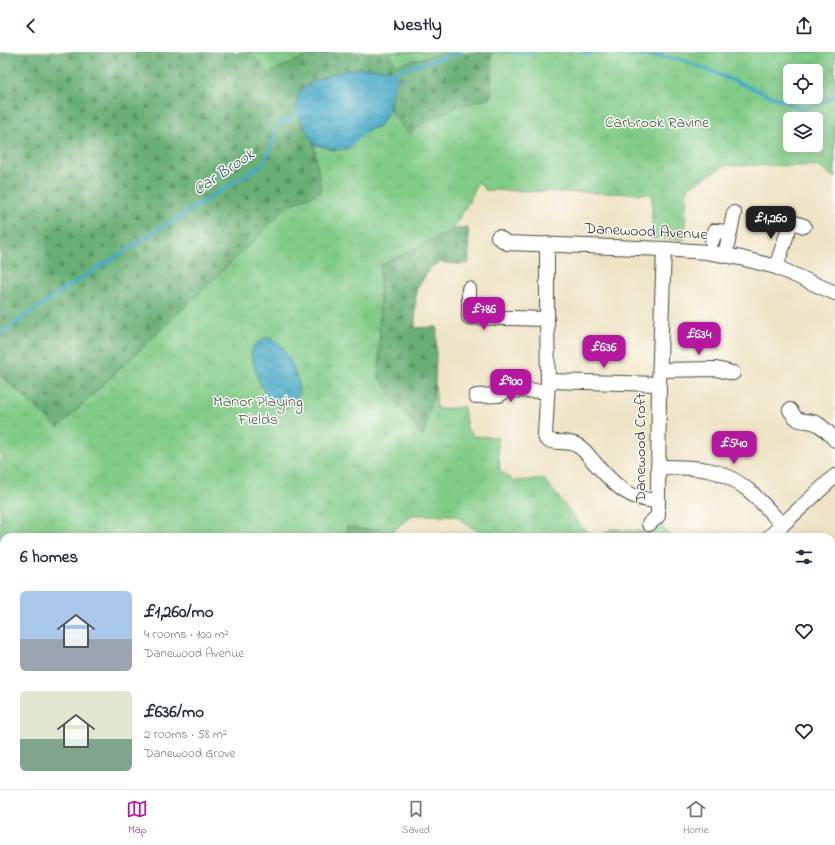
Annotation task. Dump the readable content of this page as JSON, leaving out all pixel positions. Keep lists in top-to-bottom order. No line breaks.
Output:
{"streets":{"street":["Danewood Avenue","Danewood Croft"]},"crossings":[["Danewood Avenue","Danewood Croft"]],"water":["Car Brook"],"parks":["Carbrook Ravine","Manor Playing Fields"],"page":{"header":"Nestly","price":["£1,260","£786","£634","£636","£900","£540"],"heading":"6 homes","list":[{"name":"£1,260/mo","note":"4 rooms · 100 m² · Danewood Avenue"},{"name":"£636/mo","note":"2 rooms · 58 m² · Danewood Grove"}],"tabs":["Map","Saved","Home"]}}
